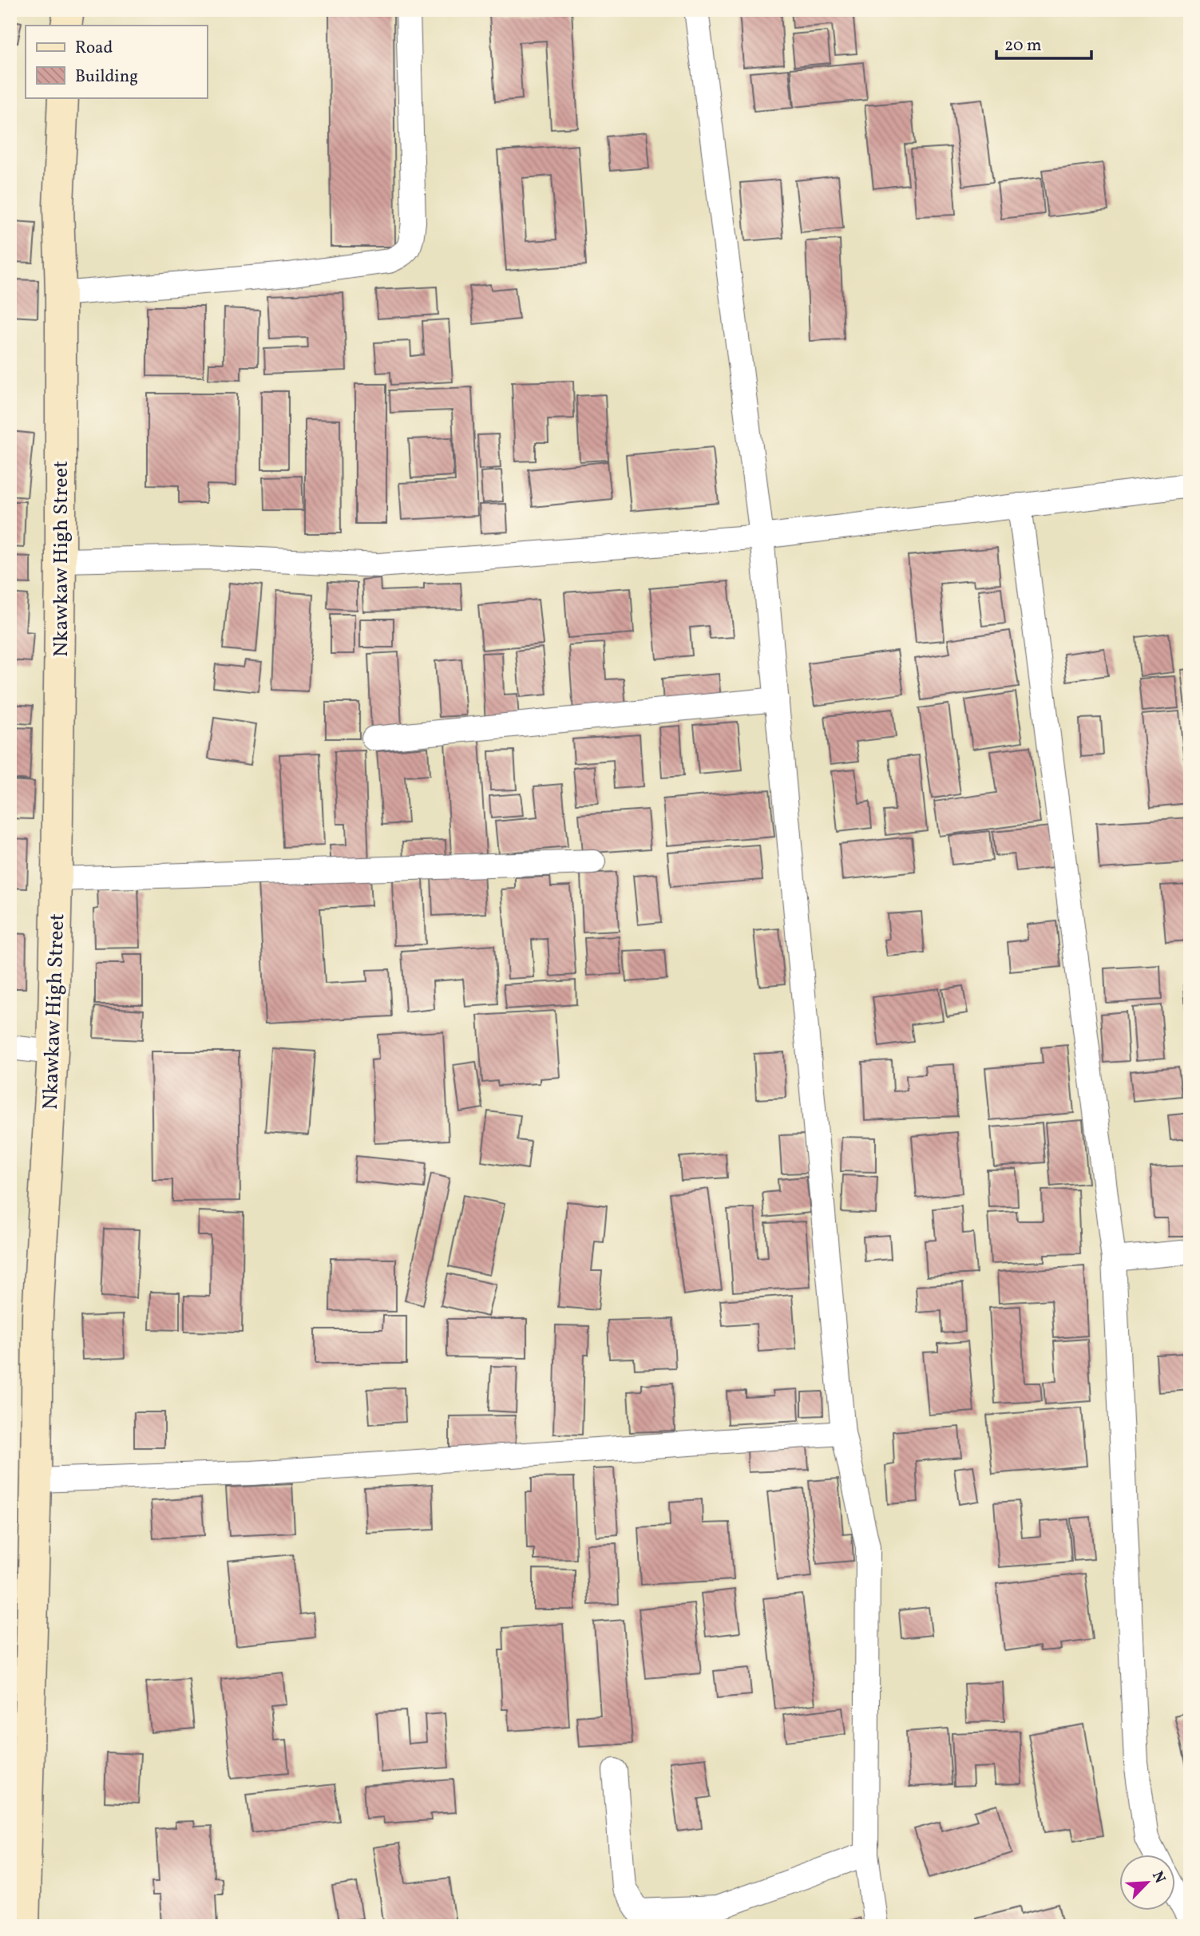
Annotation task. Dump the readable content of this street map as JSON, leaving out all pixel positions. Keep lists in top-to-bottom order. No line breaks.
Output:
{"streets":{"main road":["Nkawkaw High Street"]},"legend":["Road","Building"],"scale_bar":"20 m","north":"top right"}
